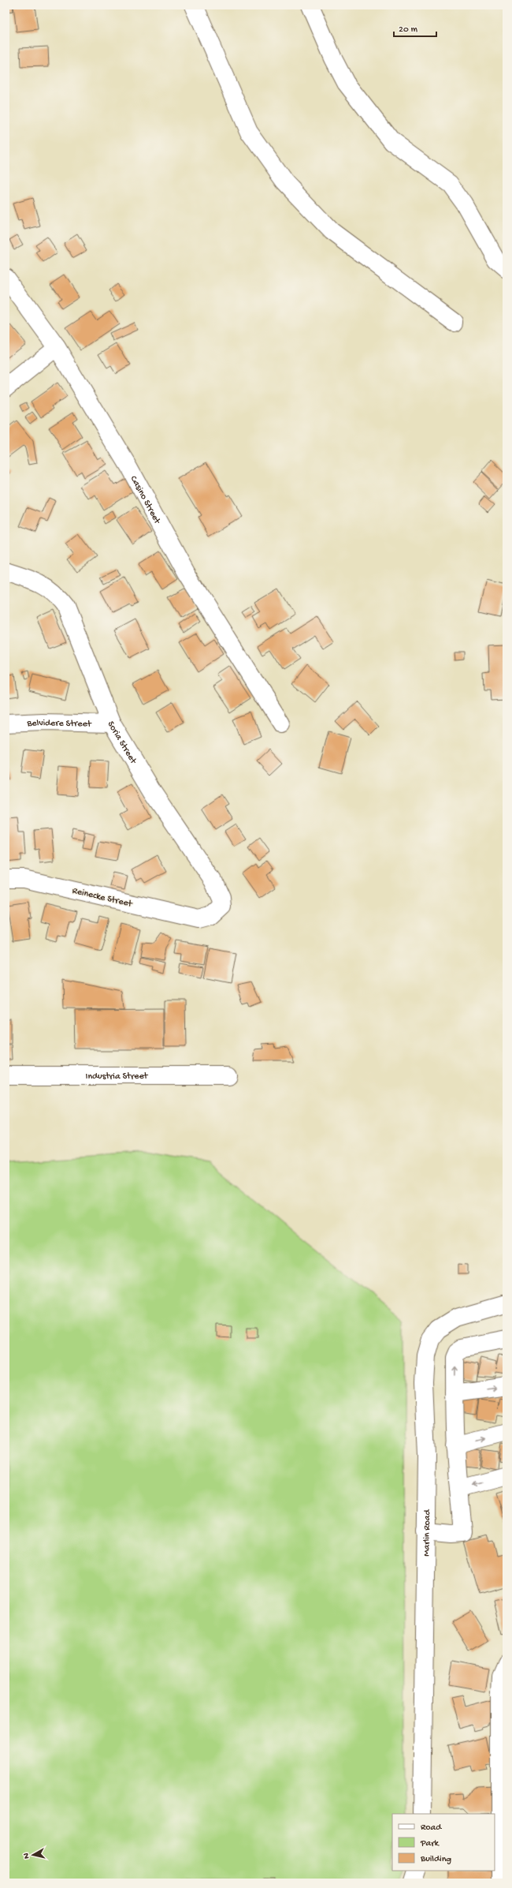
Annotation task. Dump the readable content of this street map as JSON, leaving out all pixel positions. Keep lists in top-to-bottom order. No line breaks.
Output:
{"streets":{"street":["Casino Street","Belvidere Street","Soria Street","Reinecke Street","Industria Street","Marlin Road"]},"crossings":[["Belvidere Street","Soria Street"],["Soria Street","Reinecke Street"]],"legend":["Road","Park","Building"],"scale_bar":"20 m","north":"left"}
